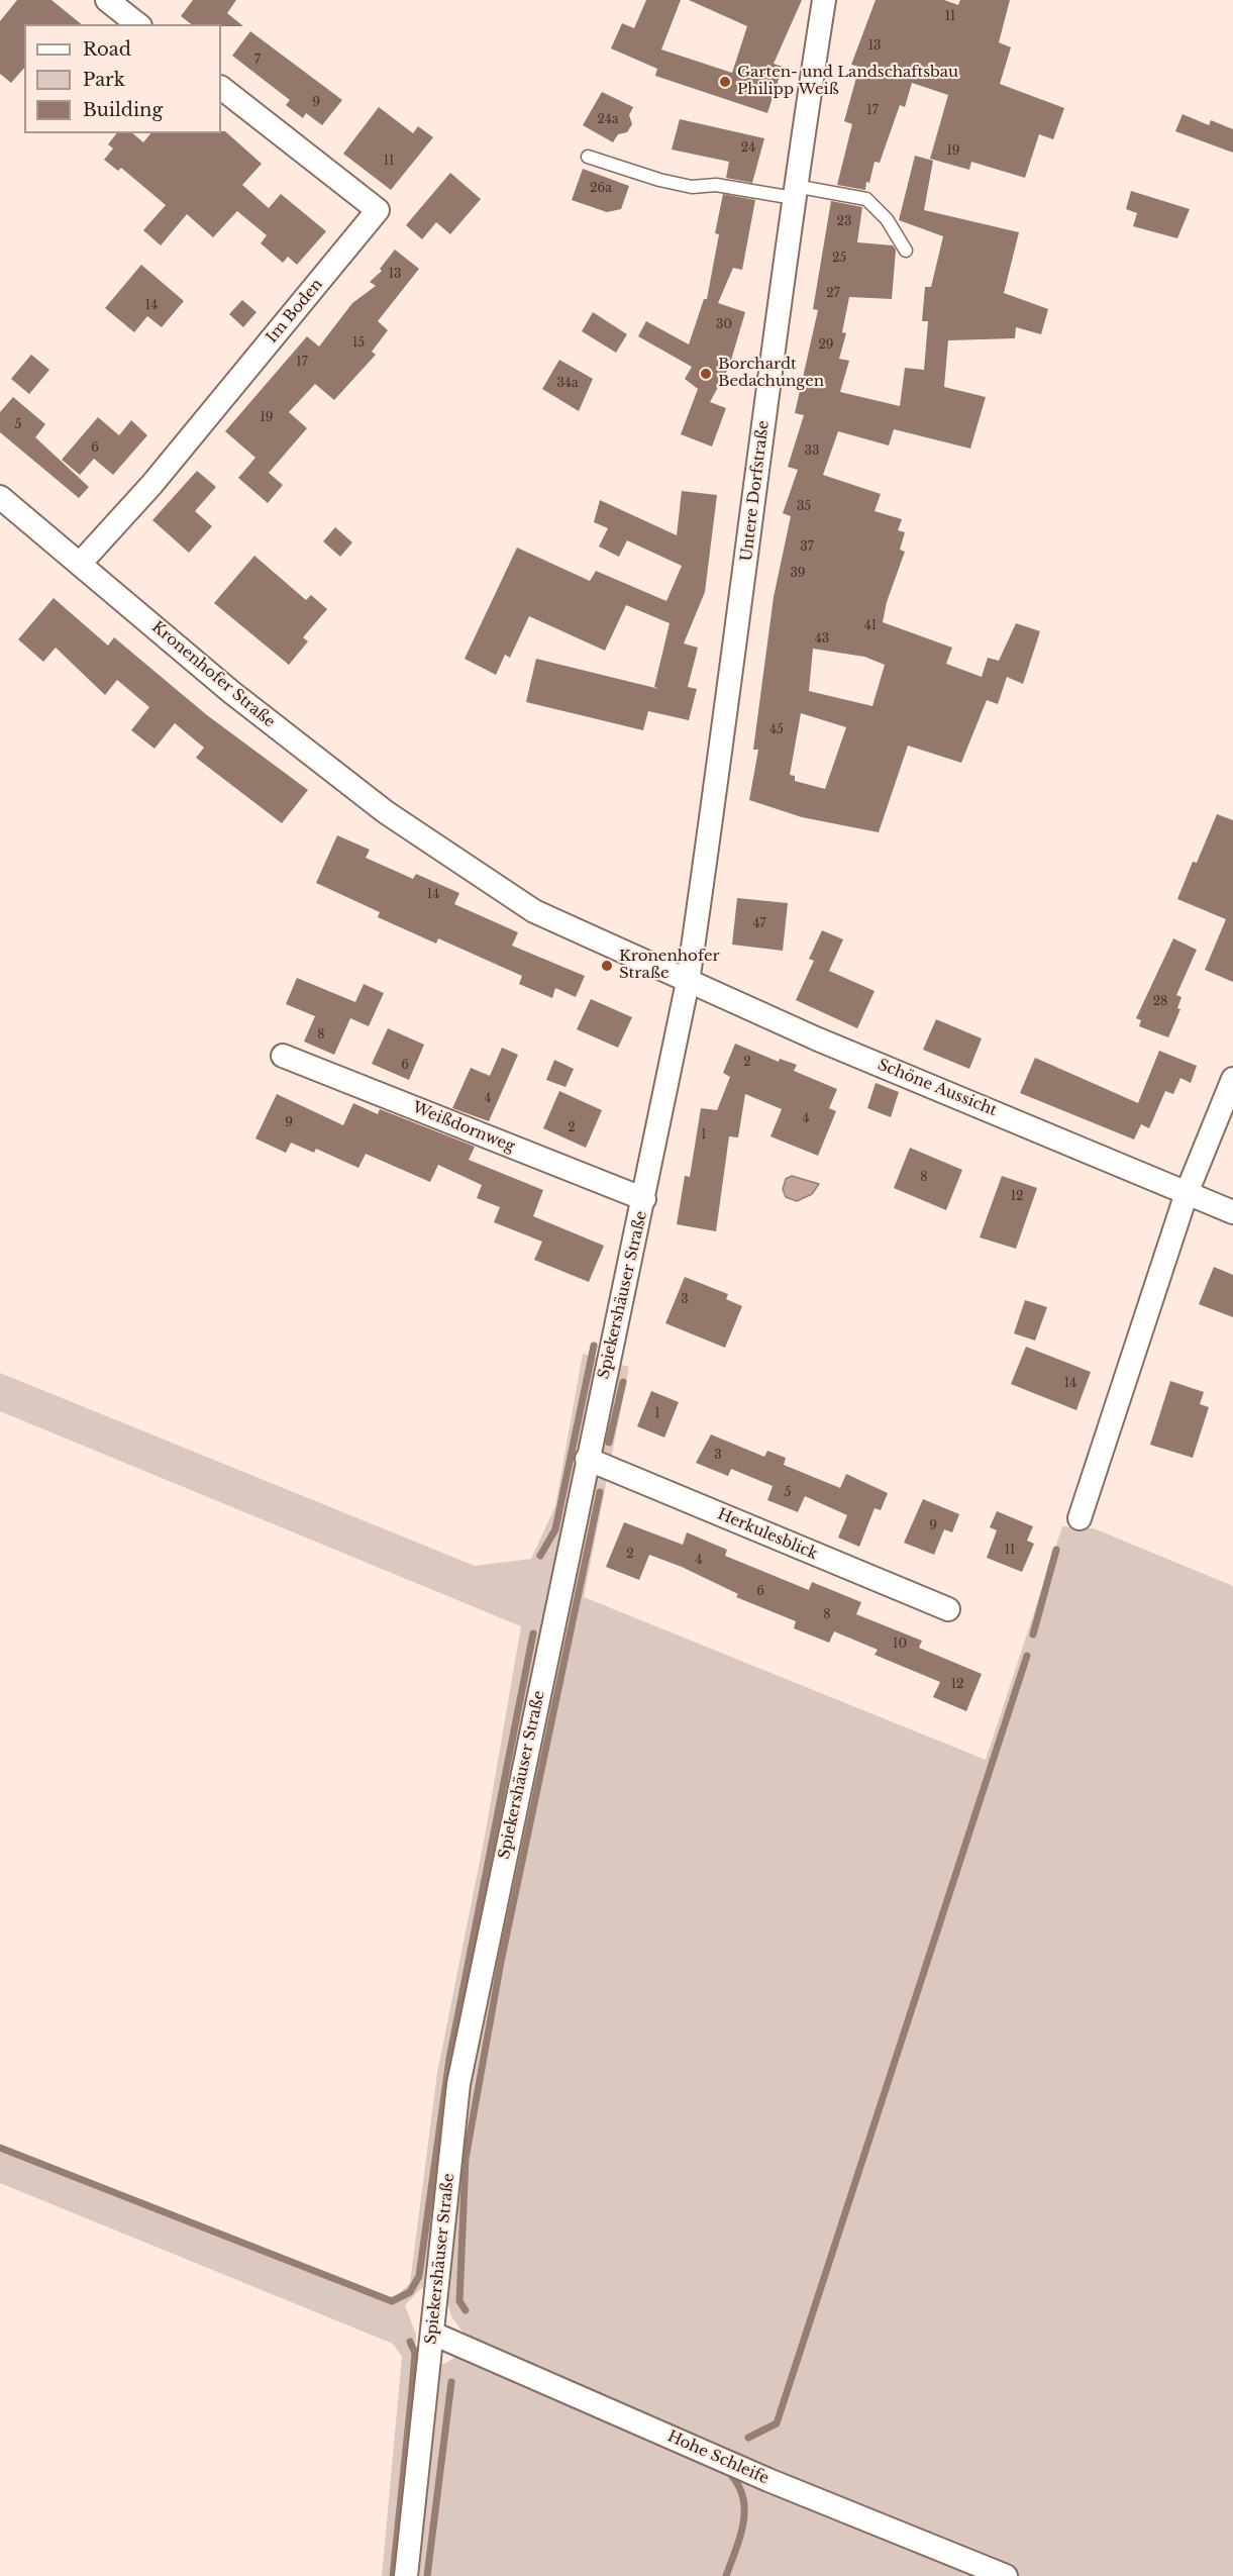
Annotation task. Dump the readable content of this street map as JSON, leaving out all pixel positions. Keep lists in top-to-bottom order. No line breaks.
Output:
{"streets":{"street":["Im Boden","Untere Dorfstraße","Kronenhofer Straße","Schöne Aussicht","Weißdornweg","Spiekershäuser Straße","Herkulesblick","Hohe Schleife"]},"crossings":[["Im Boden","Kronenhofer Straße"],["Untere Dorfstraße","Kronenhofer Straße"],["Untere Dorfstraße","Schöne Aussicht"],["Untere Dorfstraße","Spiekershäuser Straße"],["Kronenhofer Straße","Schöne Aussicht"],["Kronenhofer Straße","Spiekershäuser Straße"],["Schöne Aussicht","Spiekershäuser Straße"],["Weißdornweg","Spiekershäuser Straße"],["Spiekershäuser Straße","Herkulesblick"],["Spiekershäuser Straße","Hohe Schleife"]],"places":["Garten- und Landschaftsbau Philipp Weiß","Borchardt Bedachungen","Kronenhofer Straße"],"house_numbers":["11","13","7","9","17","24a","24","19","11","26a","23","25","13","27","14","30","15","29","17","34a","19","5","6","33","35","37","39","41","43","45","14","47","28","8","2","6","4","4","9","2","1","8","12","3","14","1","3","5","9","11","2","4","6","8","10","12"],"legend":["Road","Park","Building"]}
